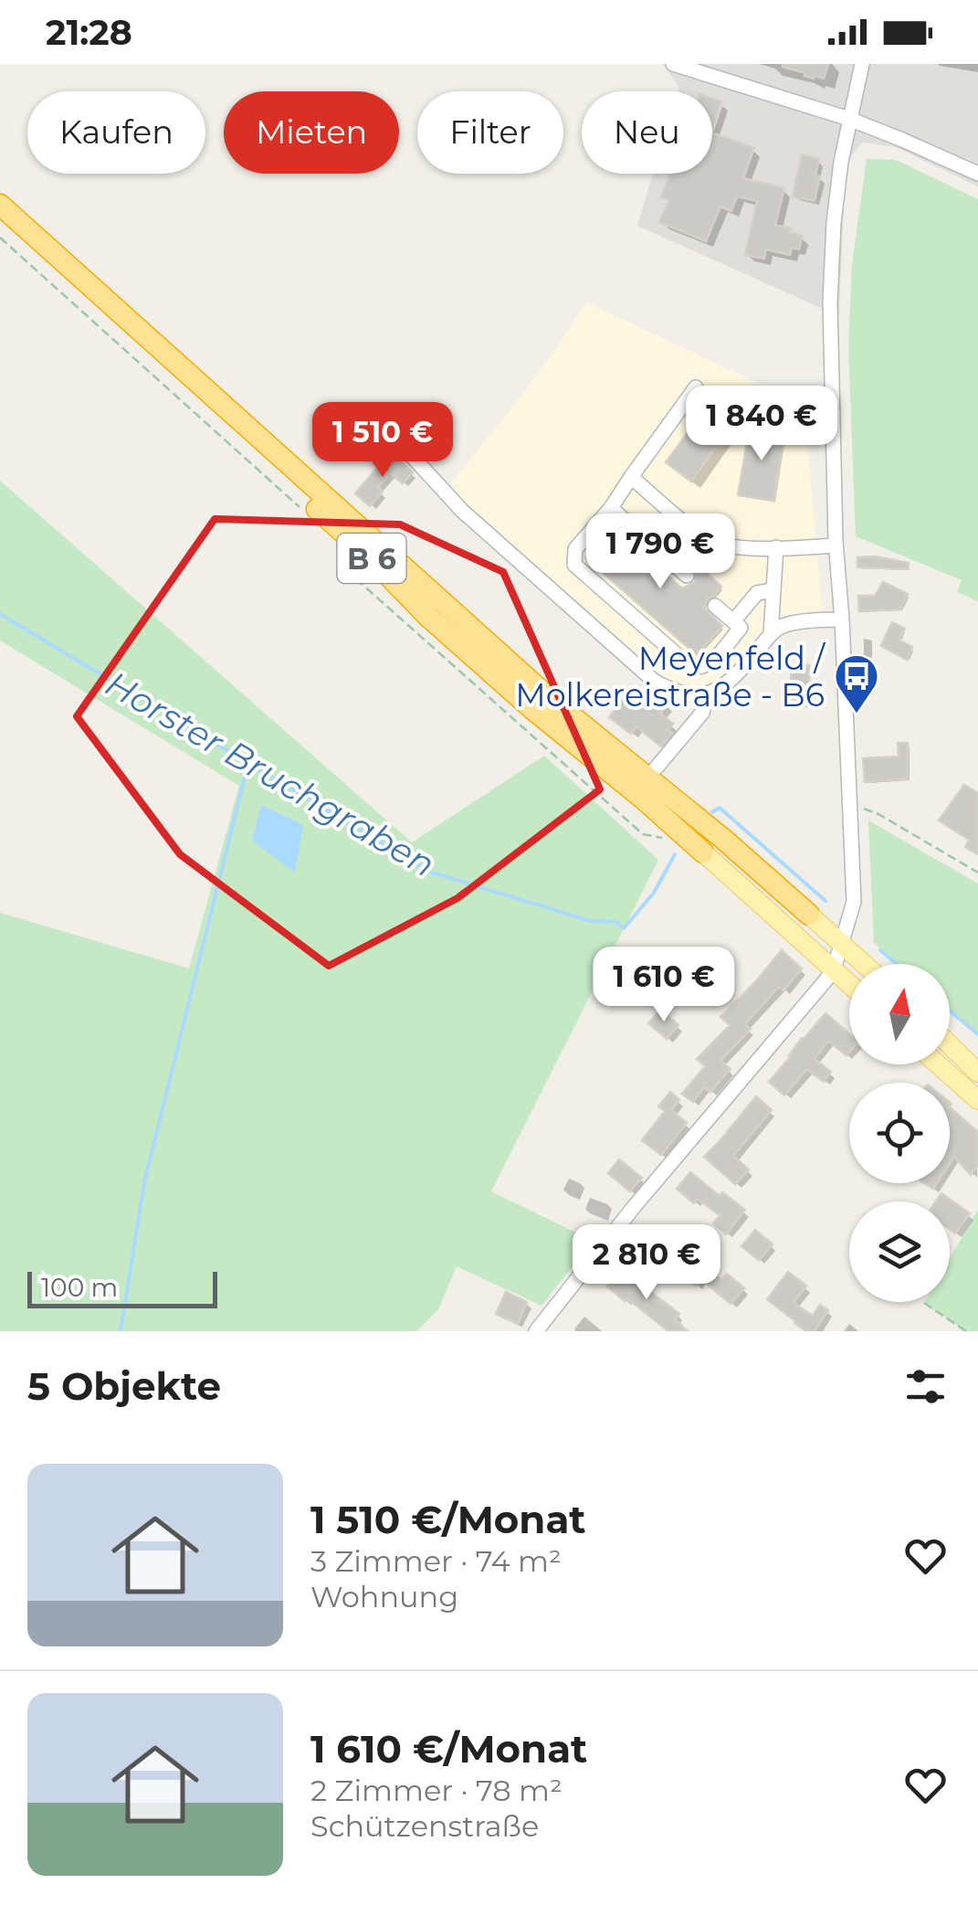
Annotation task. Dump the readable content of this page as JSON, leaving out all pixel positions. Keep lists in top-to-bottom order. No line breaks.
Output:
{"streets":{"highway":["B 6"]},"water":["Horster Bruchgraben"],"places":{"bus stop":["Meyenfeld / Molkereistraße - B6"]},"scale_bar":"100 m","north":"top","page":{"status":"21:28","chip":["Kaufen","Mieten","Filter","Neu"],"price":["1 840 €","1 510 €","1 790 €","1 610 €","2 810 €"],"scale":"100 m","heading":"5 Objekte","list":[{"name":"1 510 €/Monat","note":"3 Zimmer · 74 m² · Wohnung"},{"name":"1 610 €/Monat","note":"2 Zimmer · 78 m² · Schützenstraße"}]}}
